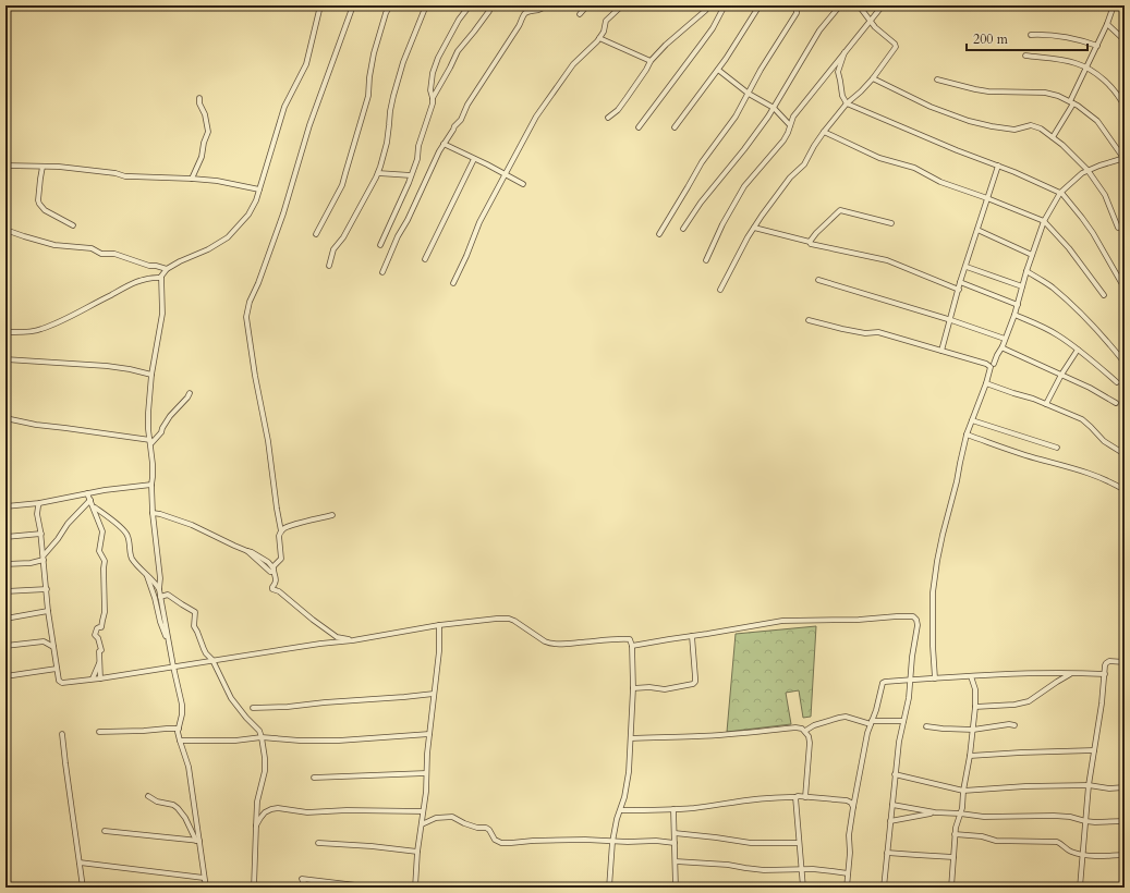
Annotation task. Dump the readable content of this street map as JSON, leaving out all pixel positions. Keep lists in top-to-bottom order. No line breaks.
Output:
{"scale_bar":"200 m"}
